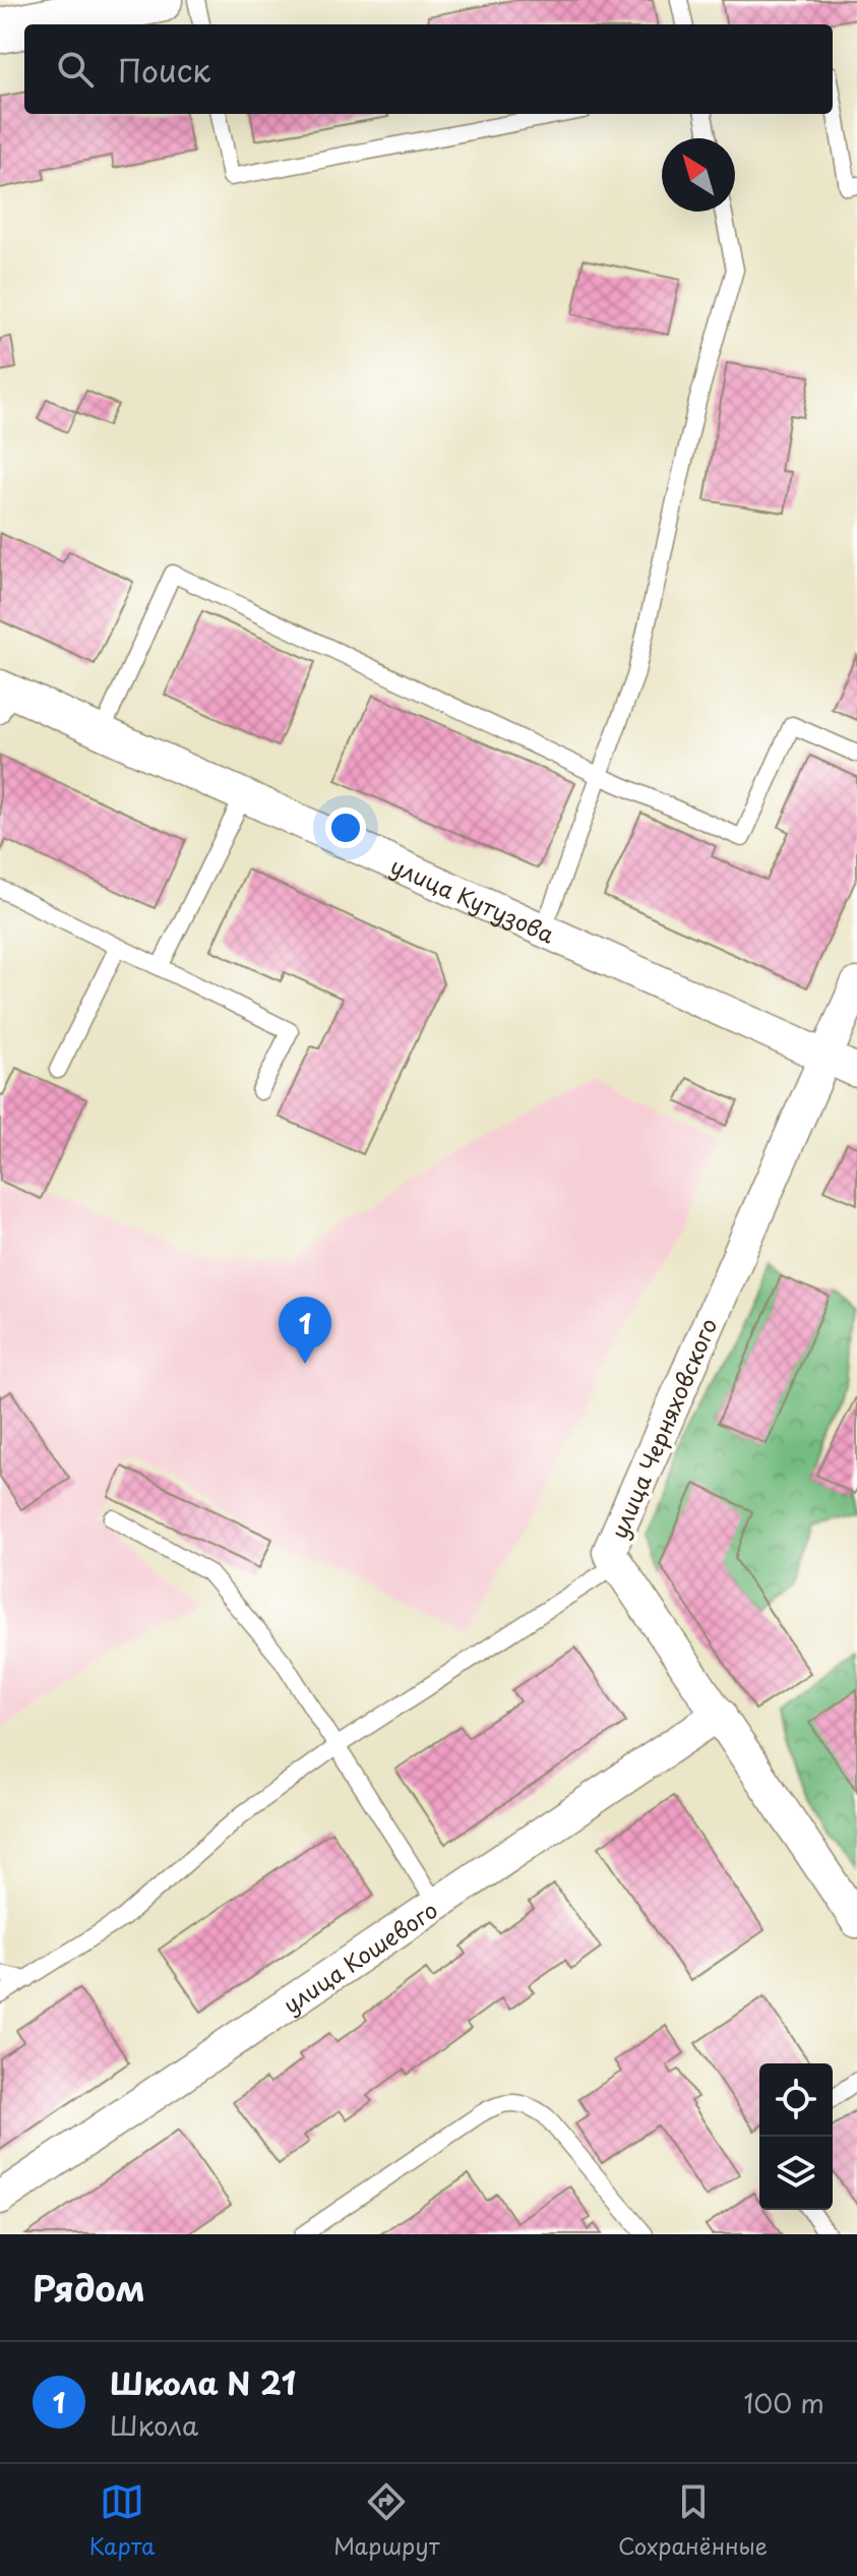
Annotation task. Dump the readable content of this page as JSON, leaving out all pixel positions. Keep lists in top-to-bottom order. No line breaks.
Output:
{"streets":{"street":["улица Кутузова","улица Черняховского","улица Кошевого"]},"crossings":[["улица Кутузова","улица Черняховского"],["улица Черняховского","улица Кошевого"]],"north":"top left","page":{"search":"Поиск","pins":"1","heading":"Рядом","list":[{"mark":"1","name":"Школа N 21","note":"Школа","value":"100 m"}],"nav":["Карта","Маршрут","Сохранённые"]}}
